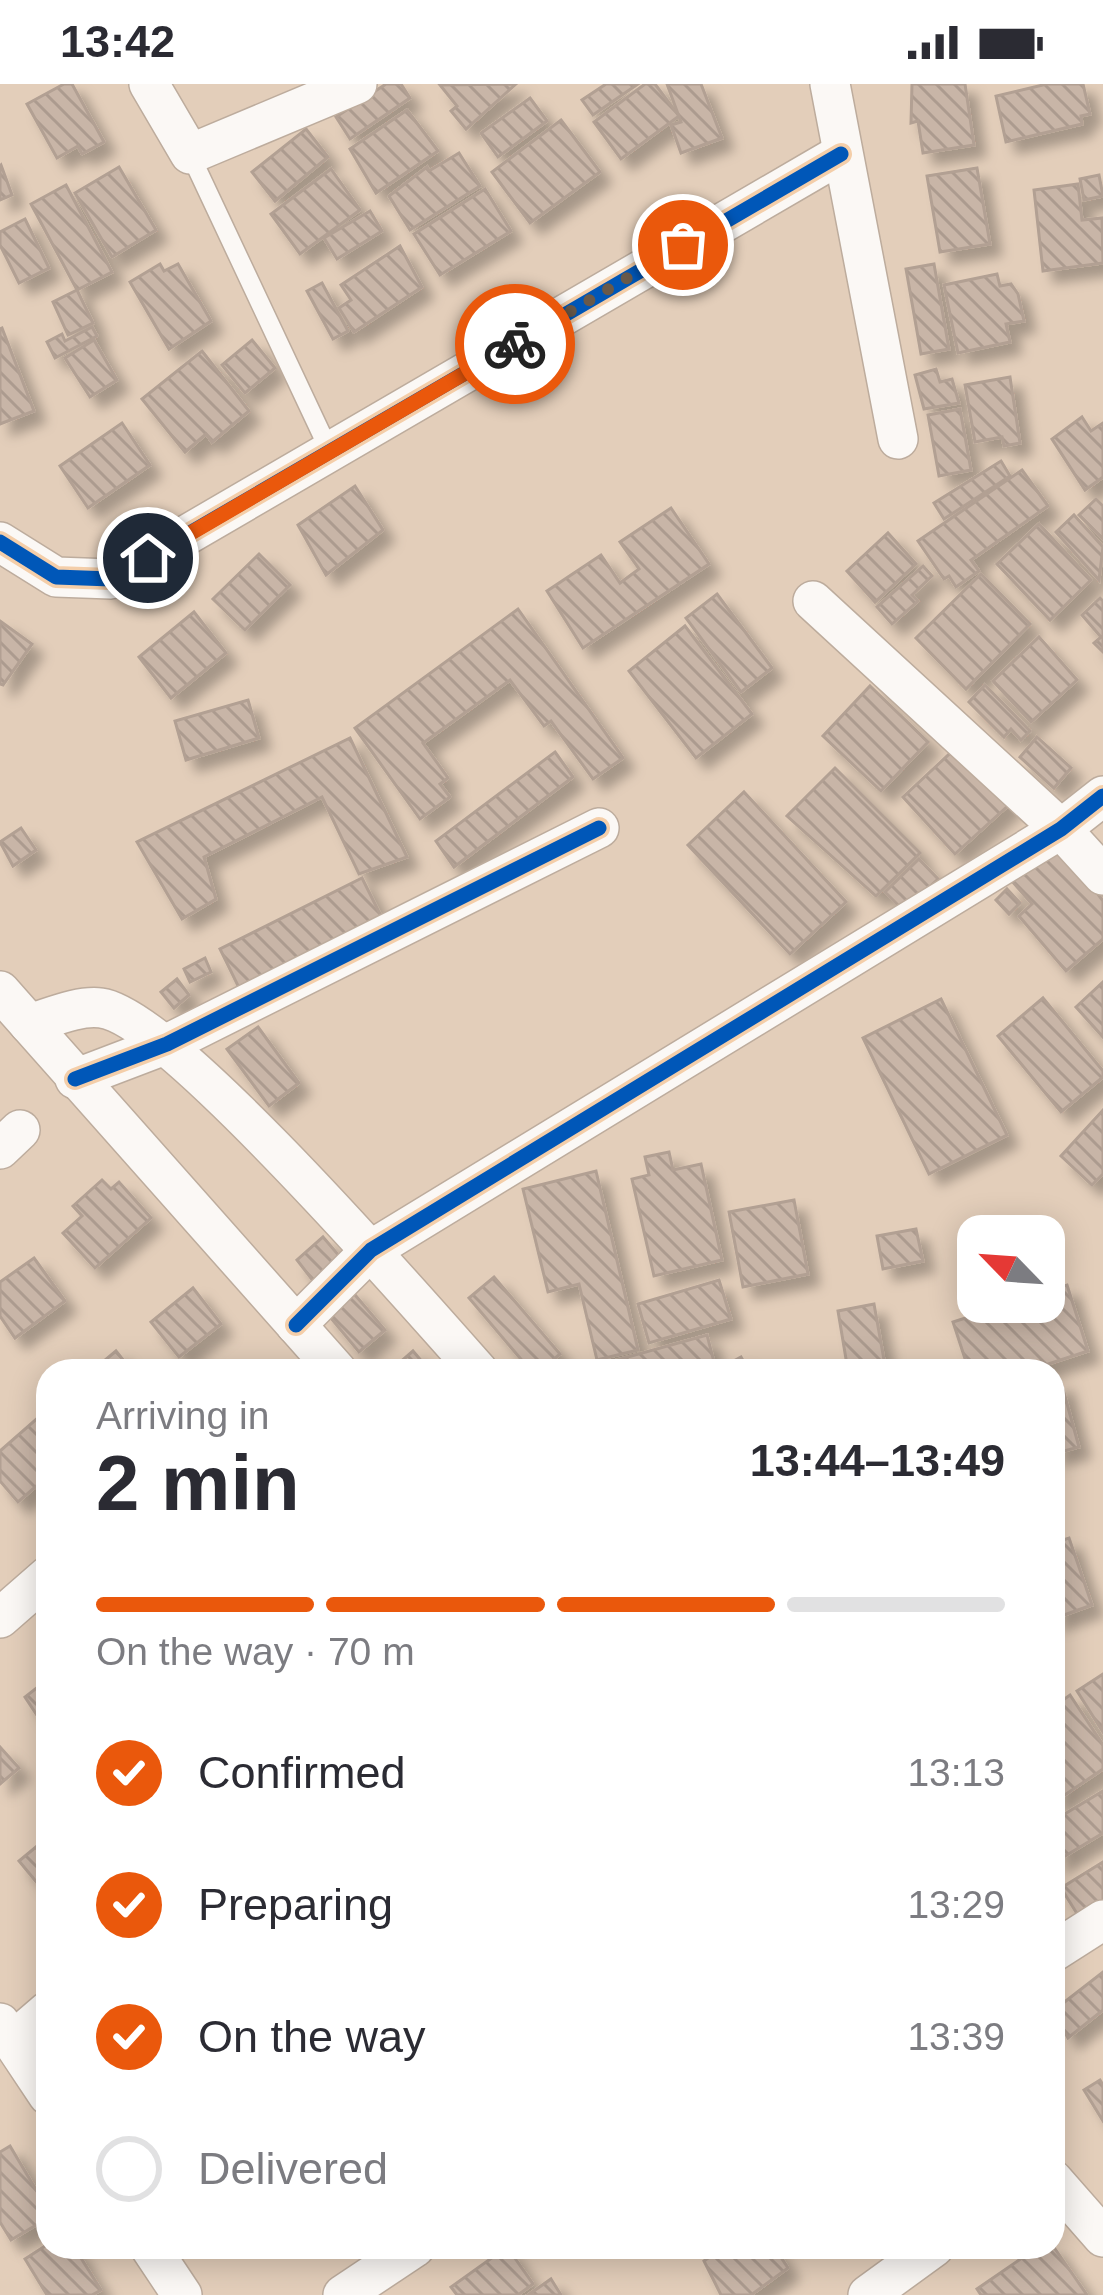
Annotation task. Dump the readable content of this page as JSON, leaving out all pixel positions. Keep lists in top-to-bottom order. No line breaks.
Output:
{"north":"top left","page":{"status":"13:42","heading":["2 min","Arriving in","13:44–13:49"],"bar":"On the way · 70 m","list":[["Confirmed","13:13"],["Preparing","13:29"],["On the way","13:39"],"Delivered"]}}
